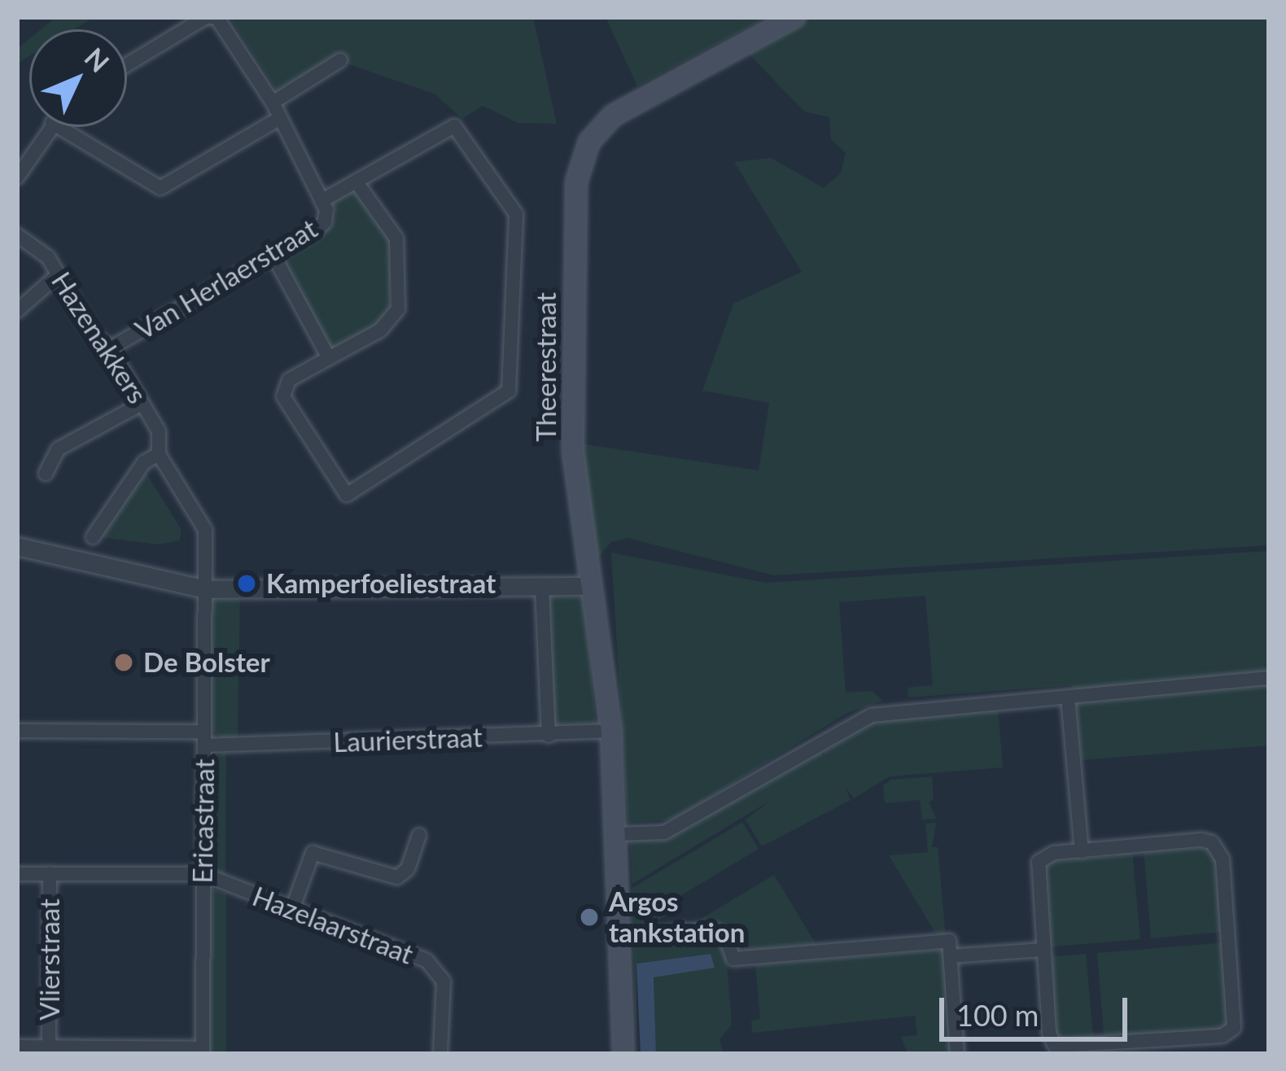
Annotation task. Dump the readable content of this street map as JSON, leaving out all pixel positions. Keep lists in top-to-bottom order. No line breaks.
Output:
{"streets":{"main road":["Theerestraat"],"street":["Van Herlaerstraat","Hazenakkers","Laurierstraat","Ericastraat","Hazelaarstraat","Vlierstraat"]},"crossings":[["Van Herlaerstraat","Hazenakkers"],["Hazenakkers","Ericastraat"],["Theerestraat","Laurierstraat"],["Laurierstraat","Ericastraat"],["Ericastraat","Hazelaarstraat"]],"places":["Kamperfoeliestraat","De Bolster","Argos tankstation"],"scale_bar":"100 m","north":"top right"}
